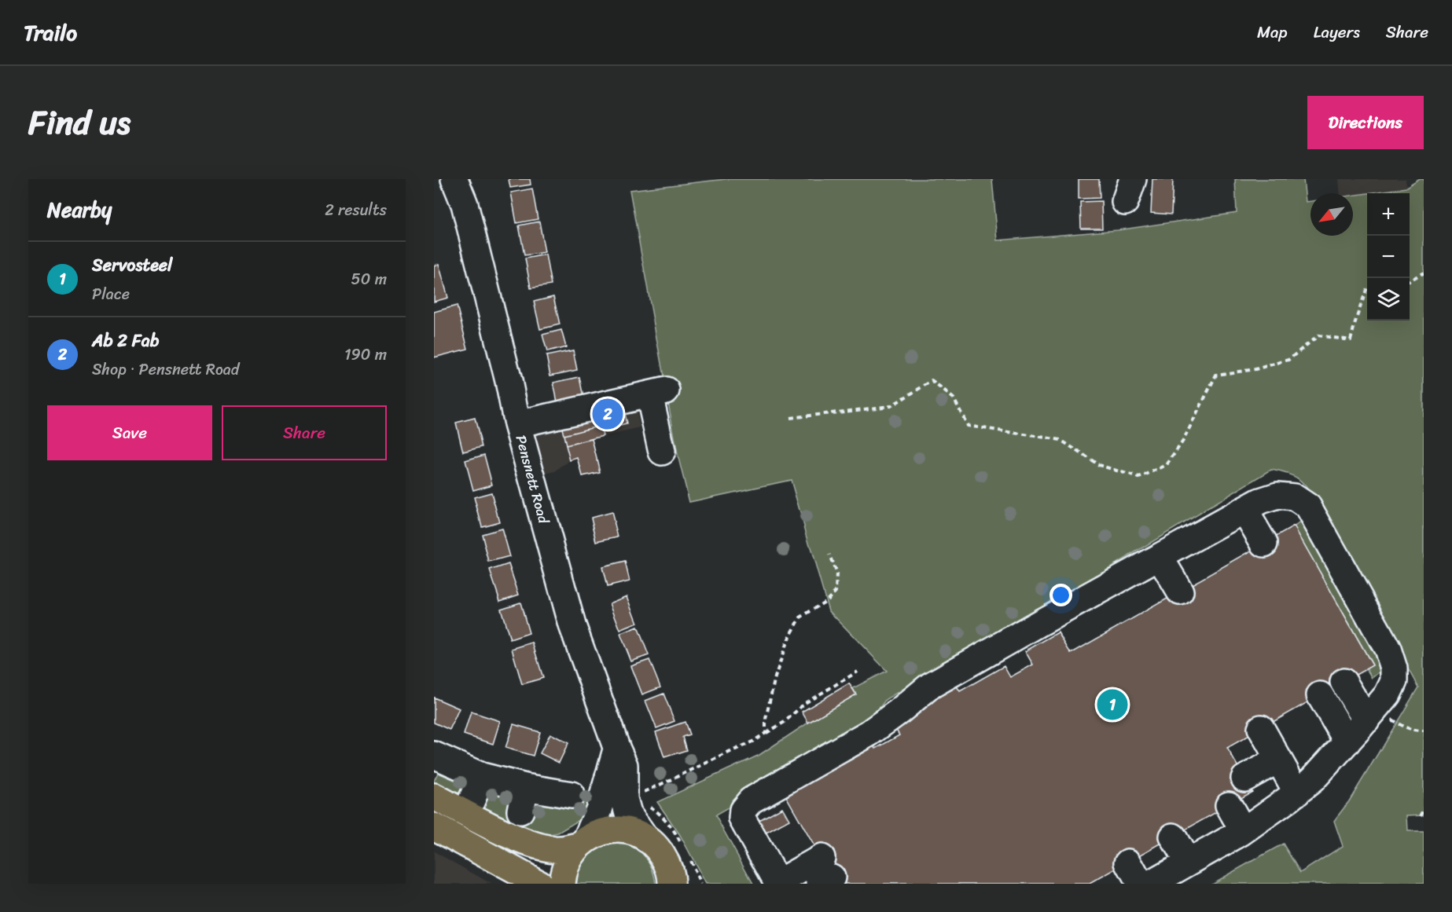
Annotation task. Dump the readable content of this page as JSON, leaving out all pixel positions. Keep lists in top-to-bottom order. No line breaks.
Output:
{"streets":{"street":["Pensnett Road"]},"north":"bottom left","page":{"header":"Trailo","nav":["Map","Layers","Share"],"title":"Find us","buttons":["Directions",["Save","Share"]],"heading":["Nearby","2 results"],"map_buttons":["+","−"],"list":[{"mark":"1","name":"Servosteel","note":"Place","value":"50 m"},{"mark":"2","name":"Ab 2 Fab","note":"Shop · Pensnett Road","value":"190 m"}],"pins":["2","1"]}}
